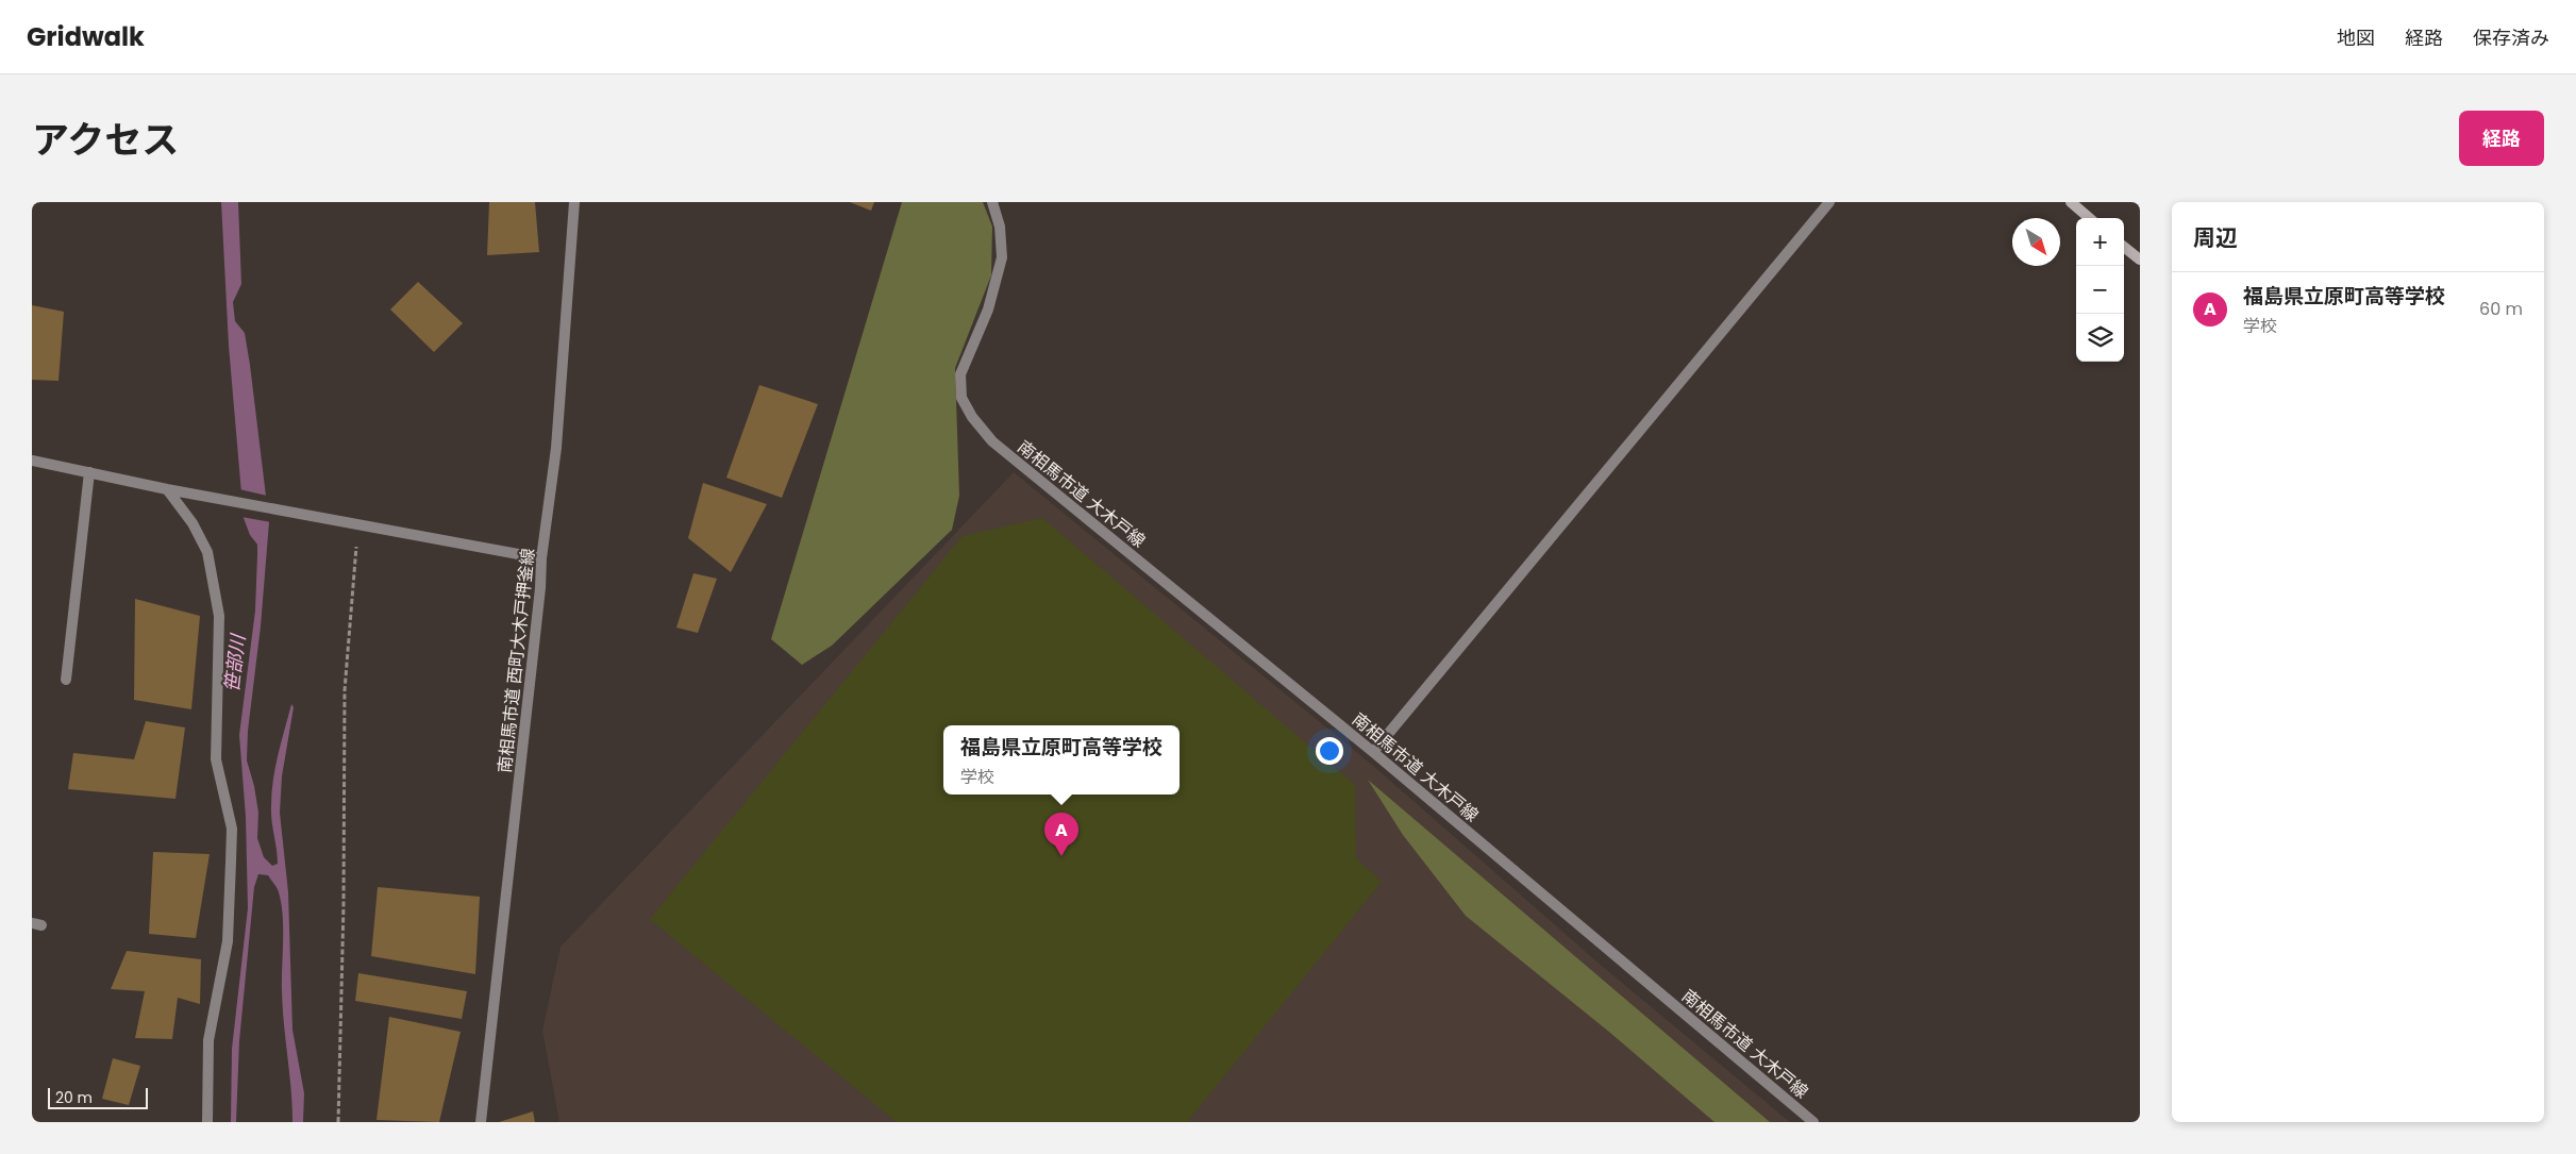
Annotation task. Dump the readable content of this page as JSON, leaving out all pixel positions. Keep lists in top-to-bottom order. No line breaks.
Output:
{"streets":{"street":["南相馬市道 大木戸線","南相馬市道 西町大木戸押釜線"]},"water":["笹部川"],"scale_bar":"20 m","north":"bottom right","page":{"header":"Gridwalk","nav":["地図","経路","保存済み"],"title":"アクセス","buttons":"経路","heading":"周辺","map_buttons":["+","−"],"list":[{"mark":"A","name":"福島県立原町高等学校","note":"学校","value":"60 m"}],"popup":["福島県立原町高等学校","学校"],"pins":"A","scale":"20 m"}}
